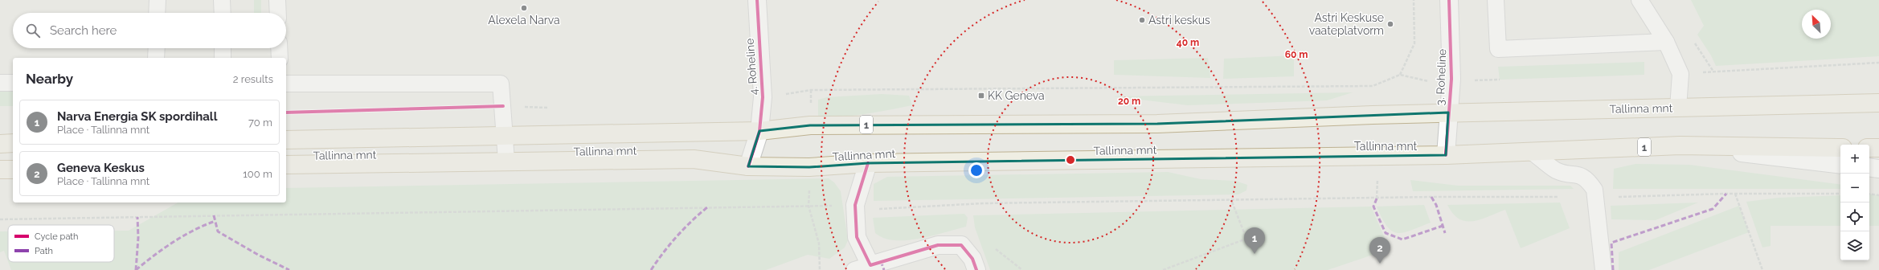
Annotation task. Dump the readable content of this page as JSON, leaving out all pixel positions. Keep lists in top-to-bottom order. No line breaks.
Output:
{"streets":{"highway":["Tallinna mnt","1"],"street":["4. Roheline","3. Roheline"]},"crossings":[["4. Roheline","Tallinna mnt"],["3. Roheline","Tallinna mnt"]],"places":{"other":["Alexela Narva","Astri keskus","Astri Keskuse vaateplatvorm"],"transit":["KK Geneva"]},"legend":["Cycle path","Path"],"north":"top left","page":{"search":"Search here","heading":["Nearby","2 results"],"list":[{"mark":"1","name":"Narva Energia SK spordihall","note":"Place · Tallinna mnt","value":"70 m"},{"mark":"2","name":"Geneva Keskus","note":"Place · Tallinna mnt","value":"100 m"}],"map_buttons":["+","−"],"pins":["1","2"]},"rings":["40 m","60 m","20 m"]}
